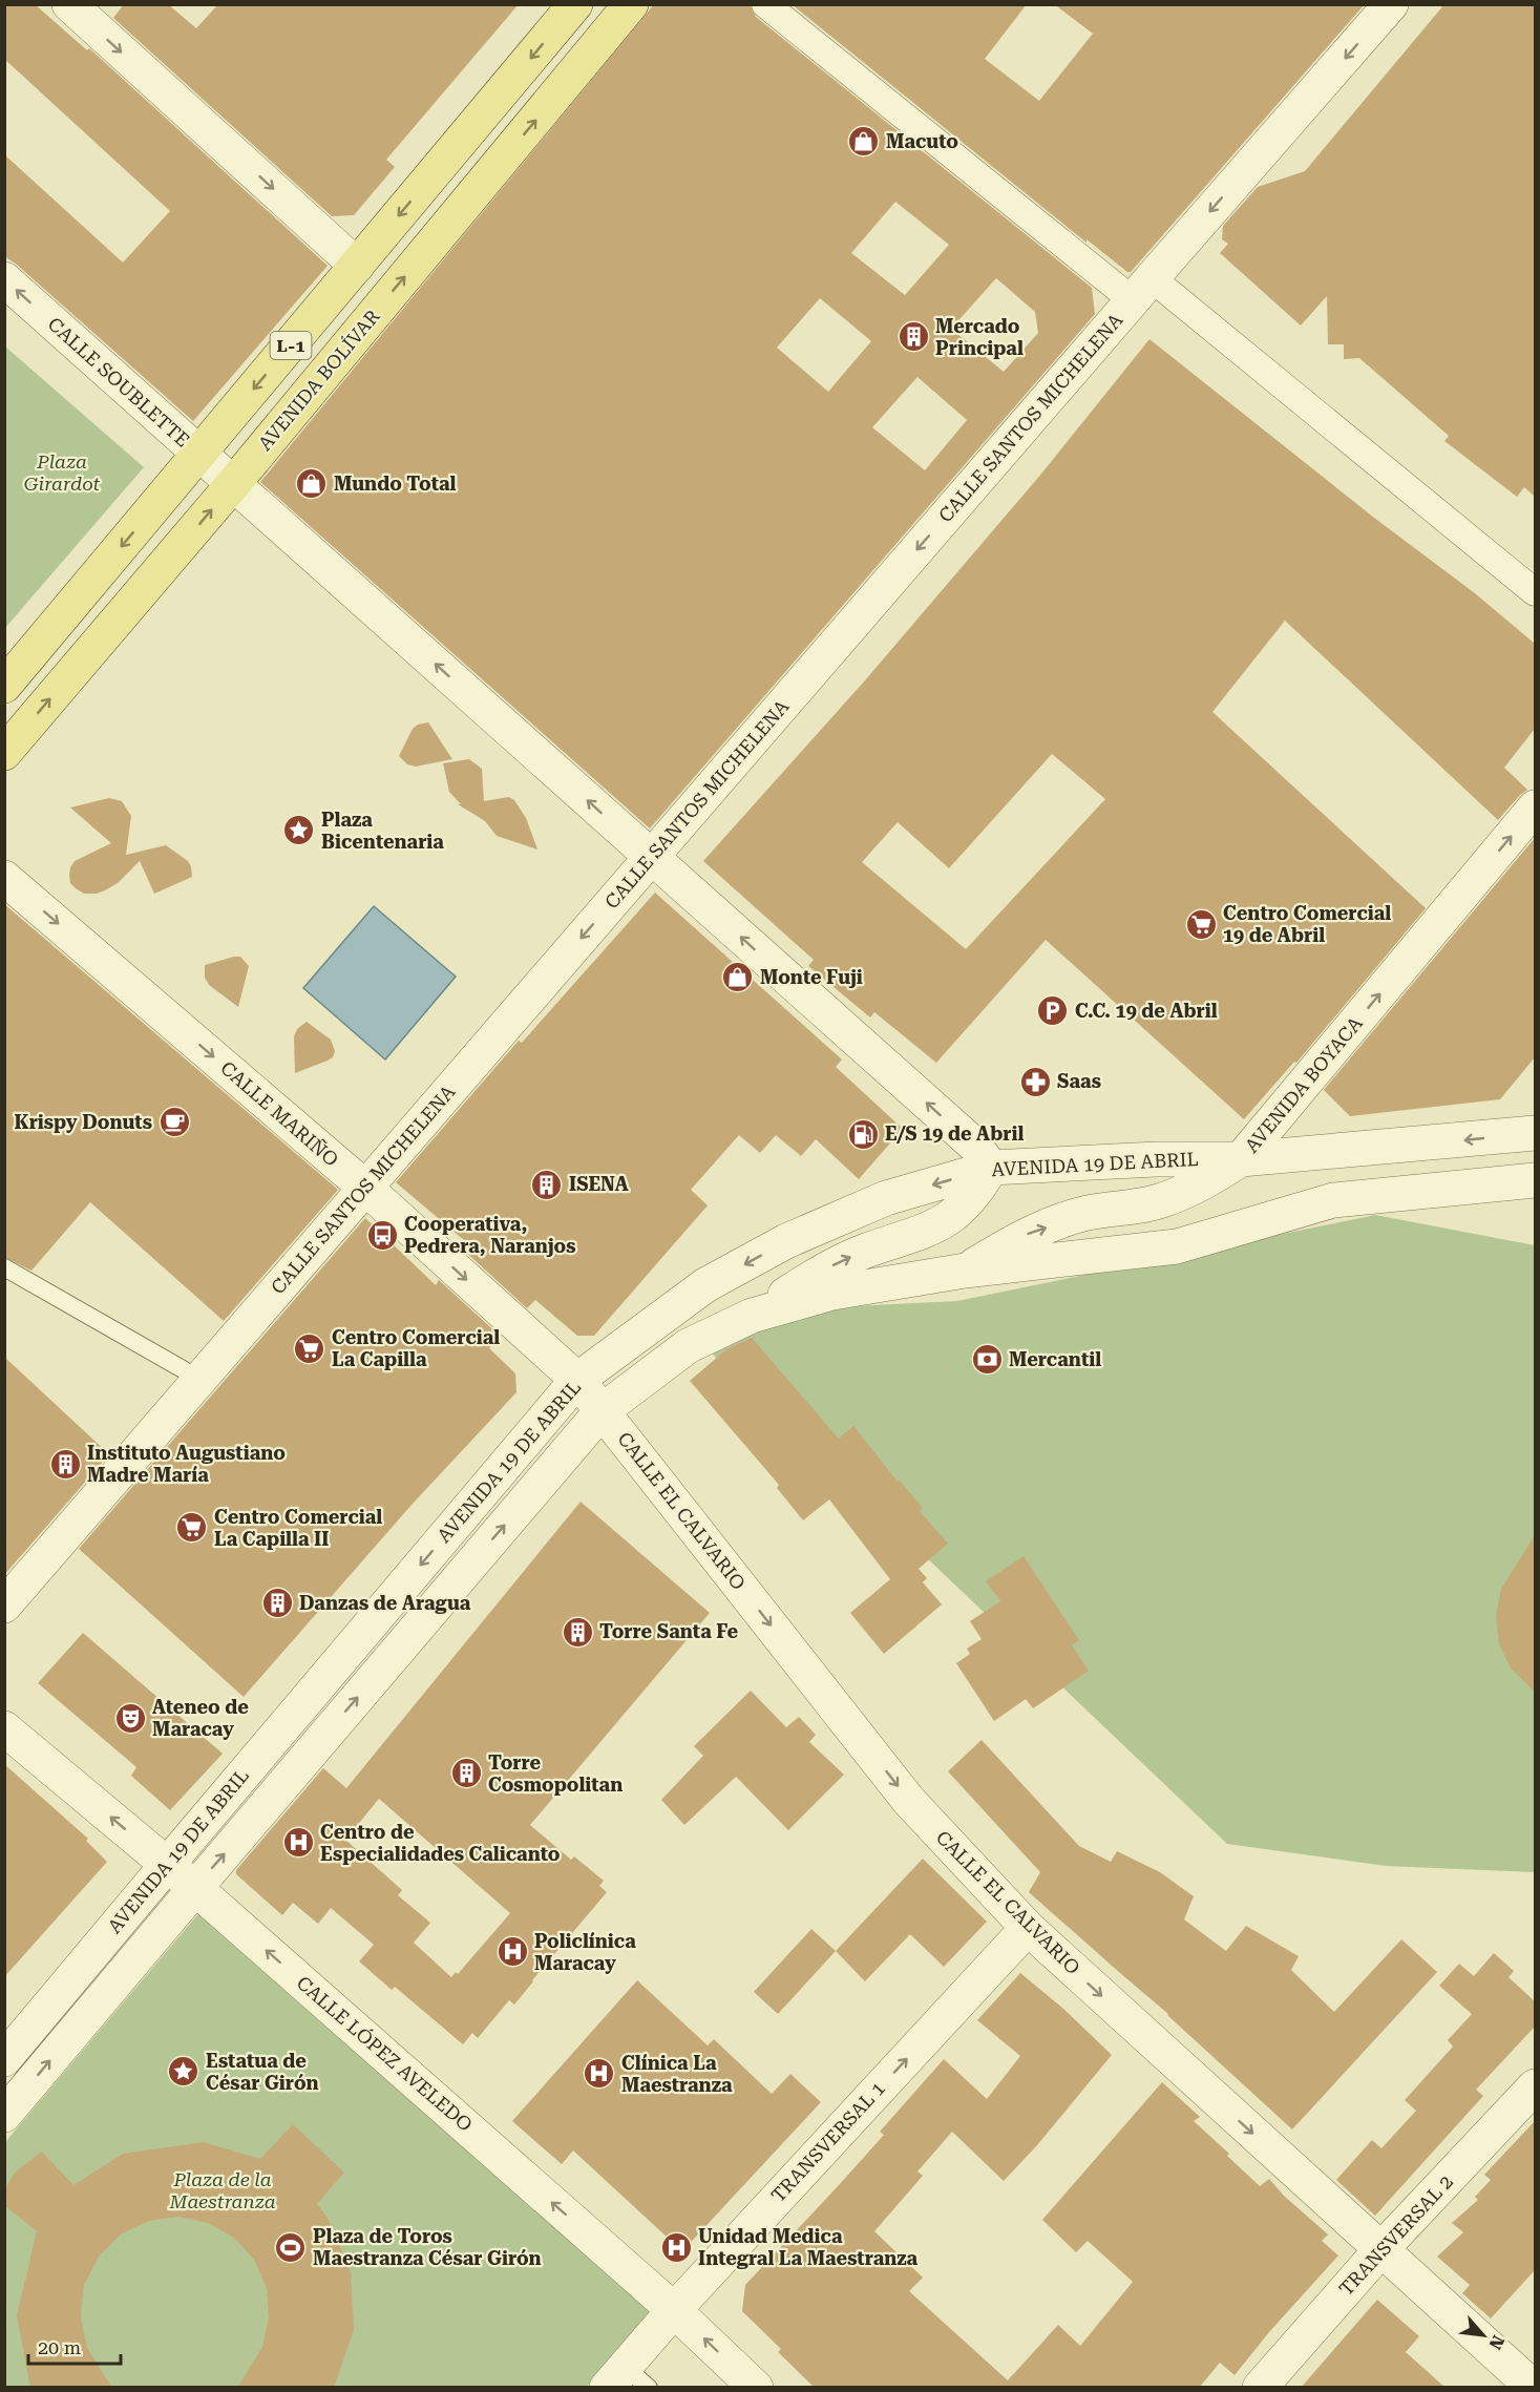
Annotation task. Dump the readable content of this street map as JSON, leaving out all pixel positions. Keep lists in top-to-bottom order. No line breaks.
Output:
{"streets":{"main road":["L-1","AVENIDA BOLÍVAR"],"street":["CALLE SOUBLETTE","CALLE SANTOS MICHELENA","AVENIDA BOYACA","CALLE MARIÑO","AVENIDA 19 DE ABRIL","CALLE EL CALVARIO","CALLE LÓPEZ AVELEDO","TRANSVERSAL 1","TRANSVERSAL 2"]},"crossings":[["L-1","CALLE SOUBLETTE"],["AVENIDA BOLÍVAR","CALLE SOUBLETTE"],["CALLE SOUBLETTE","CALLE SANTOS MICHELENA"],["CALLE SOUBLETTE","AVENIDA 19 DE ABRIL"],["CALLE SANTOS MICHELENA","CALLE MARIÑO"],["AVENIDA BOYACA","AVENIDA 19 DE ABRIL"],["CALLE MARIÑO","AVENIDA 19 DE ABRIL"],["CALLE MARIÑO","CALLE EL CALVARIO"],["AVENIDA 19 DE ABRIL","CALLE EL CALVARIO"],["AVENIDA 19 DE ABRIL","CALLE LÓPEZ AVELEDO"],["CALLE EL CALVARIO","TRANSVERSAL 1"],["CALLE EL CALVARIO","TRANSVERSAL 2"],["CALLE LÓPEZ AVELEDO","TRANSVERSAL 1"]],"one_way":["CALLE SOUBLETTE","CALLE SANTOS MICHELENA","AVENIDA BOYACA","CALLE MARIÑO","CALLE EL CALVARIO","CALLE LÓPEZ AVELEDO","TRANSVERSAL 1"],"parks":["Plaza Girardot","Plaza de la Maestranza"],"places":{"shop":["Macuto","Mundo Total","Monte Fuji"],"building":["Mercado Principal","ISENA","Instituto Augustiano Madre María","Danzas de Aragua","Torre Santa Fe","Torre Cosmopolitan"],"place":["Plaza Bicentenaria","Estatua de César Girón"],"supermarket":["Centro Comercial 19 de Abril","Centro Comercial La Capilla","Centro Comercial La Capilla II"],"parking":["C.C. 19 de Abril"],"pharmacy":["Saas"],"cafe":["Krispy Donuts"],"fuel station":["E/S 19 de Abril"],"bus stop":["Cooperativa, Pedrera, Naranjos"],"bank":["Mercantil"],"theatre":["Ateneo de Maracay"],"hospital":["Centro de Especialidades Calicanto","Policlínica Maracay","Clínica La Maestranza","Unidad Medica Integral La Maestranza"],"sports":["Plaza de Toros Maestranza César Girón"]},"scale_bar":"20 m","north":"bottom right"}
